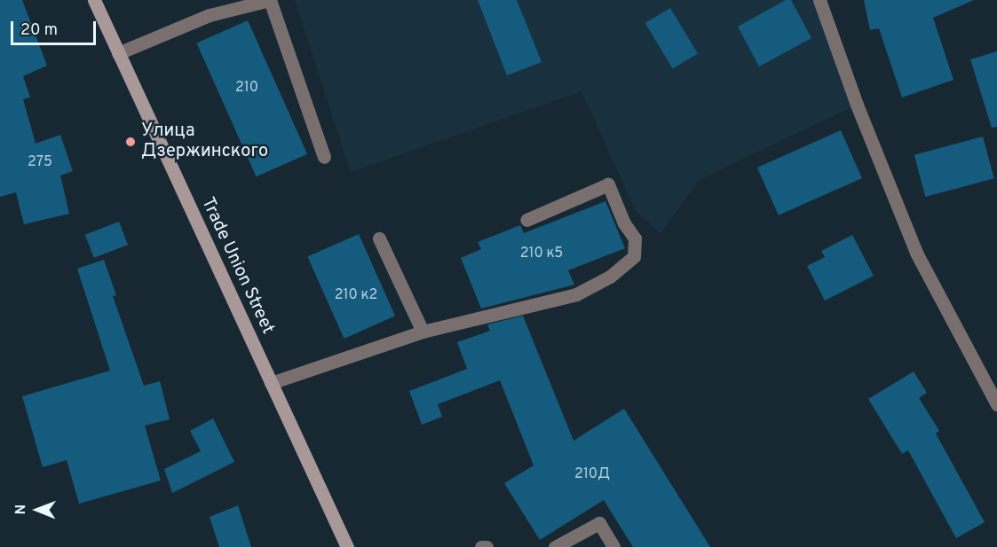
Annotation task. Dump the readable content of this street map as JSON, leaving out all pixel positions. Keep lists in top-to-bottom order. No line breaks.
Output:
{"streets":{"street":["Trade Union Street"]},"places":["Улица Дзержинского"],"house_numbers":["210","275","210 к5","210 к2","210Д"],"scale_bar":"20 m","north":"left"}
